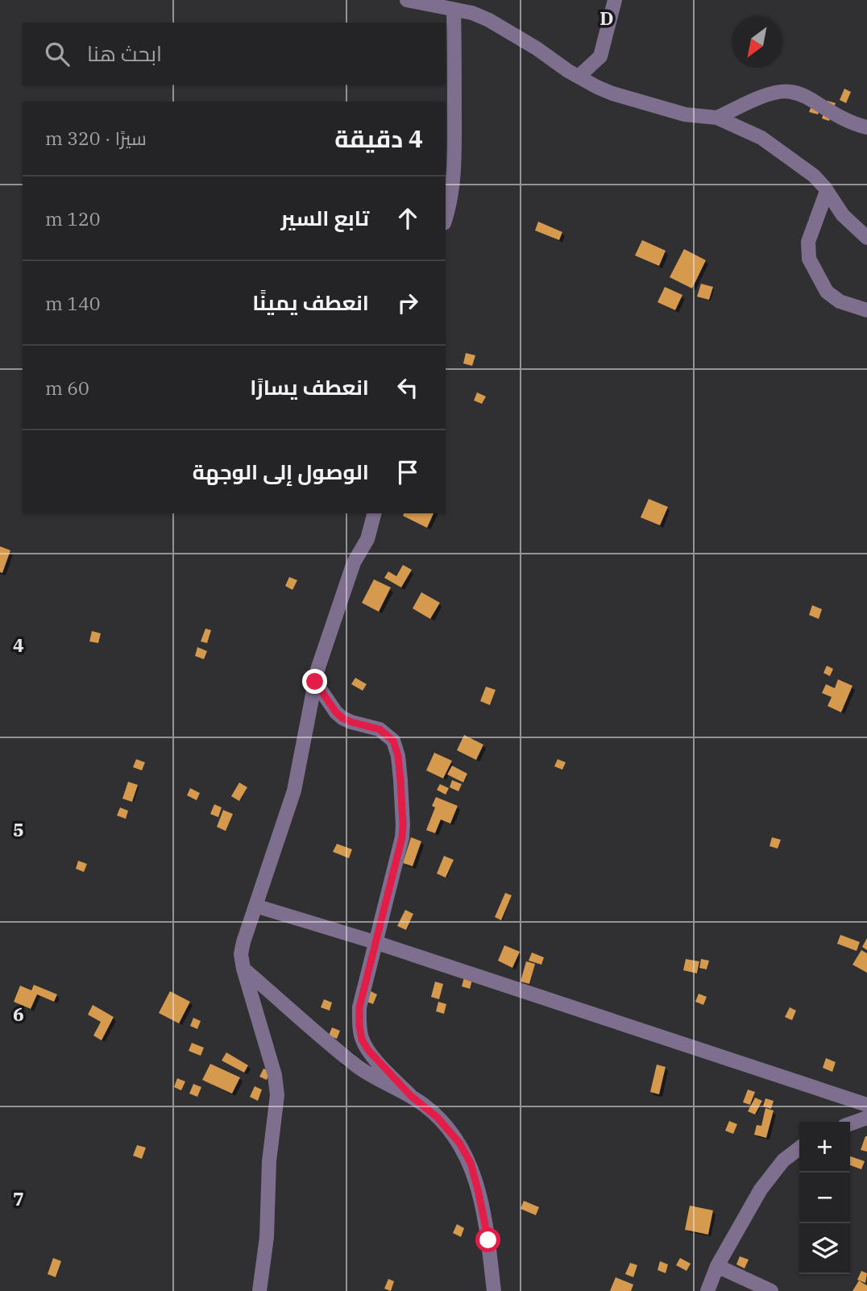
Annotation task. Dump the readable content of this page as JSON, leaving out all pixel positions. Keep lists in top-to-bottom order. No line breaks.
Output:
{"north":"bottom left","page":{"search":"ابحث هنا","heading":["4 دقيقة","سيرًا · 320 m"],"list":[["تابع السير","120 m"],["انعطف يمينًا","140 m"],["انعطف يسارًا","60 m"],"الوصول إلى الوجهة"],"map_buttons":["+","−"]},"grid":{"columns":["D"],"rows":["4","5","6","7"]}}
